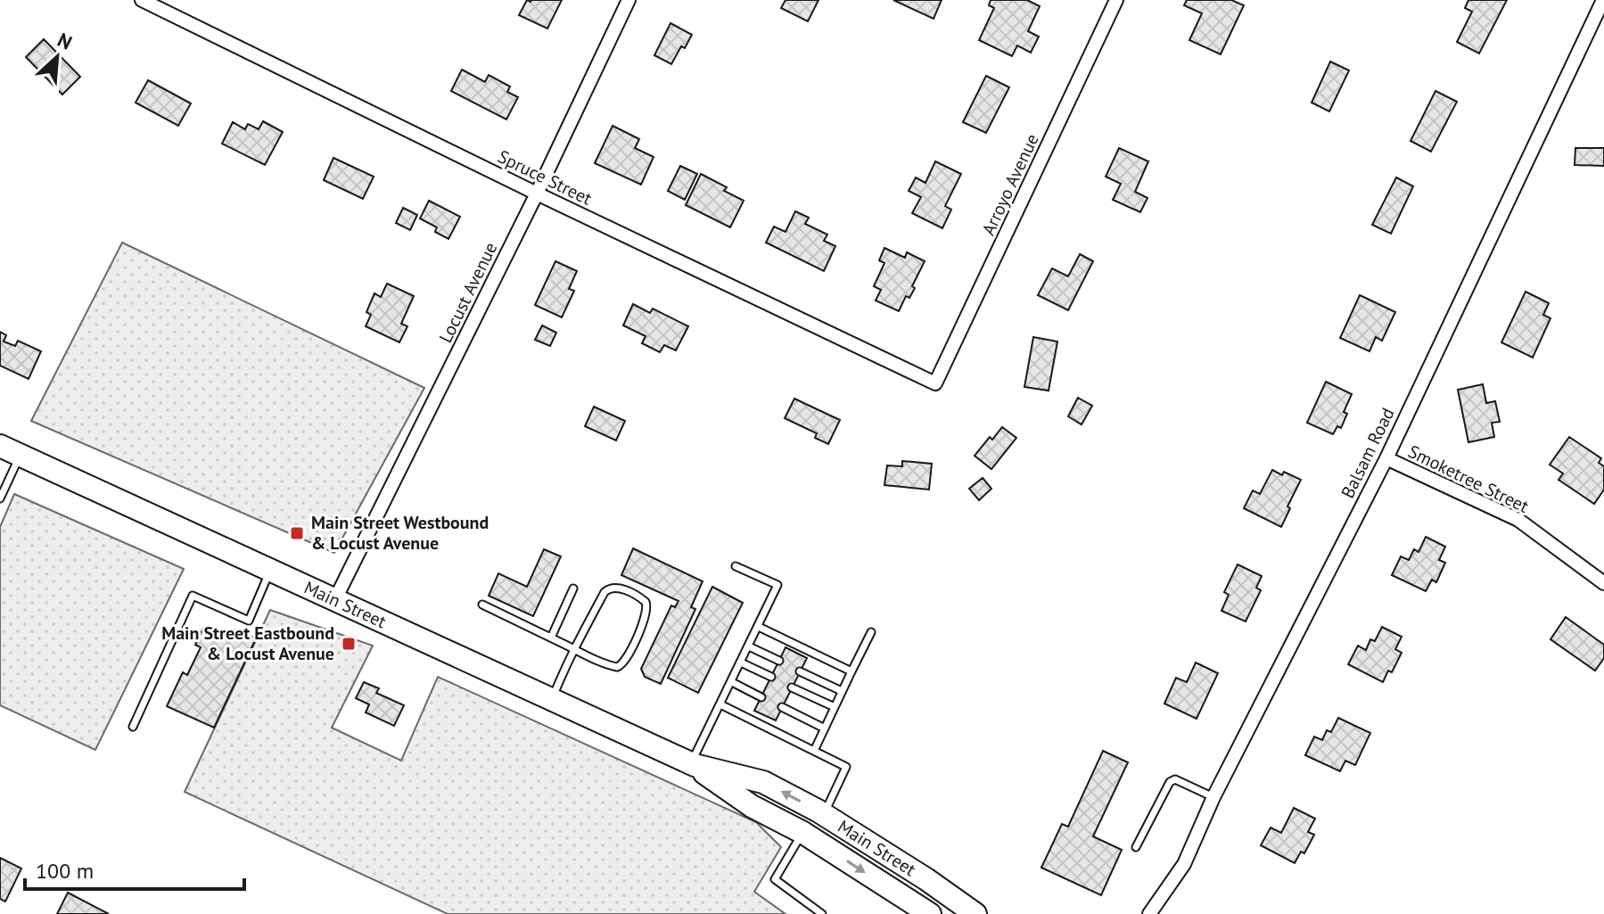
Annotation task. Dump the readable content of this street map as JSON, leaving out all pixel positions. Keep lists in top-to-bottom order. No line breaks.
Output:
{"streets":{"main road":["Main Street"],"street":["Spruce Street","Arroyo Avenue","Locust Avenue","Balsam Road","Smoketree Street"]},"crossings":[["Spruce Street","Arroyo Avenue"],["Spruce Street","Locust Avenue"],["Locust Avenue","Main Street"],["Balsam Road","Smoketree Street"]],"places":{"transit":["Main Street Westbound & Locust Avenue","Main Street Eastbound & Locust Avenue"]},"scale_bar":"100 m","north":"top right"}
